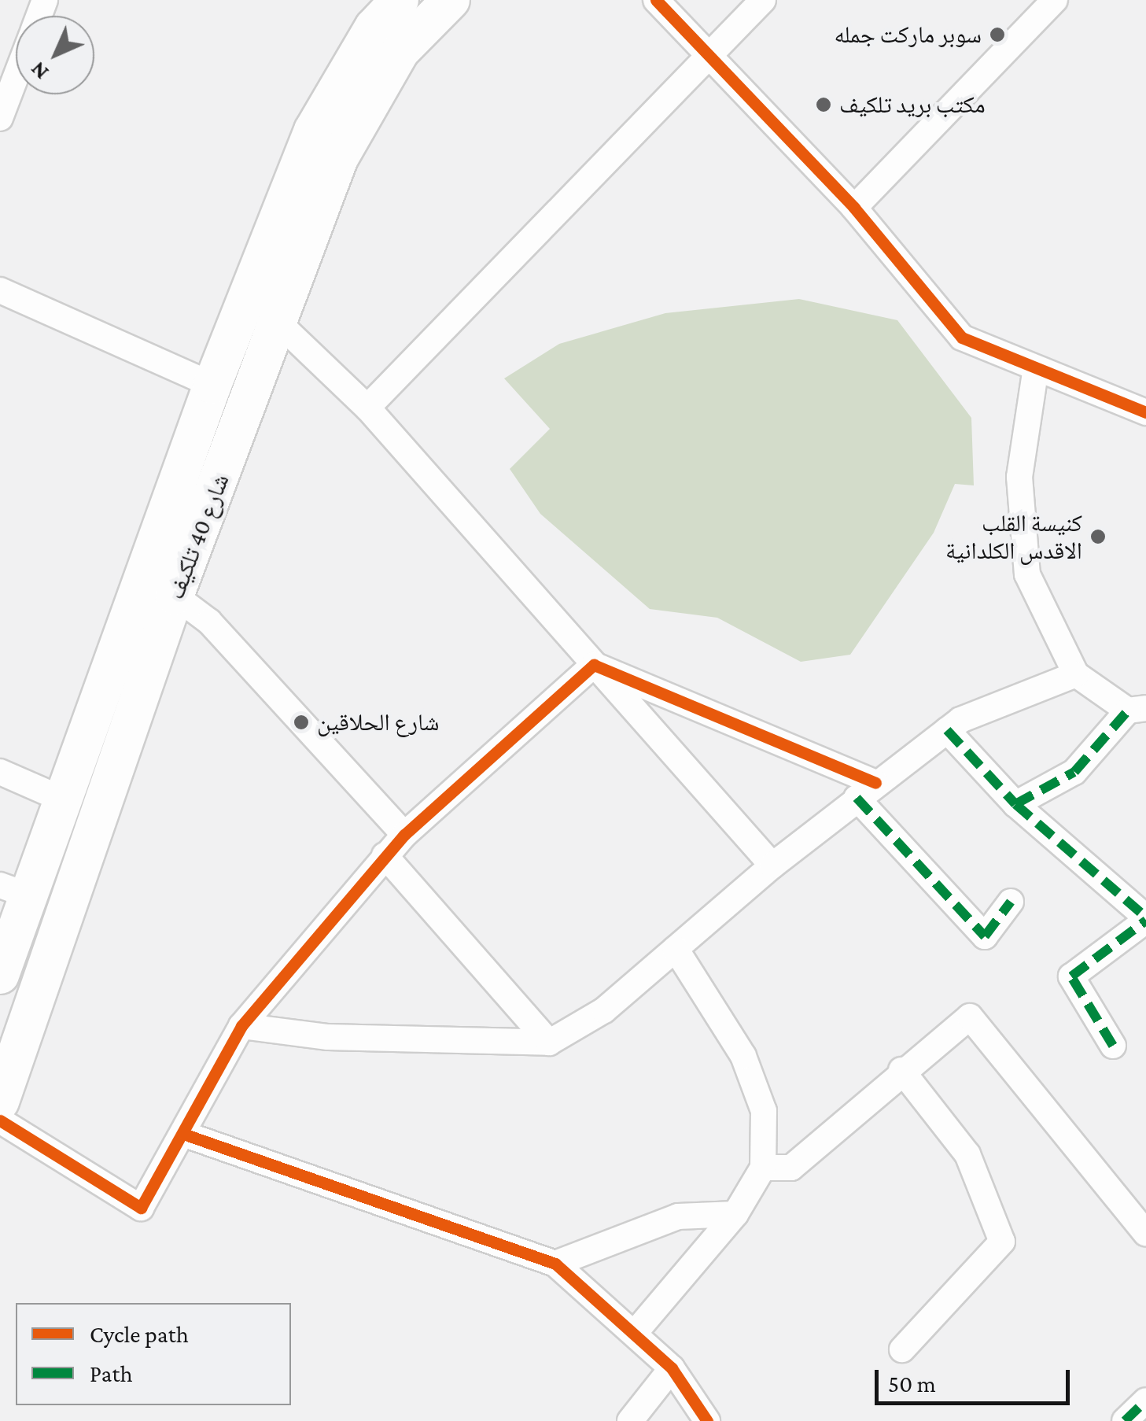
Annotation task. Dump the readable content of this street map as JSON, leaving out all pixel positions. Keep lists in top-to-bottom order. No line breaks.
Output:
{"streets":{"main road":["شارع 40 تلكيف"]},"places":["سوبر ماركت جمله","مكتب بريد تلكيف","كنيسة القلب الاقدس الكلدانية","شارع الحلاقين"],"legend":["Cycle path","Path"],"scale_bar":"50 m","north":"bottom left"}
